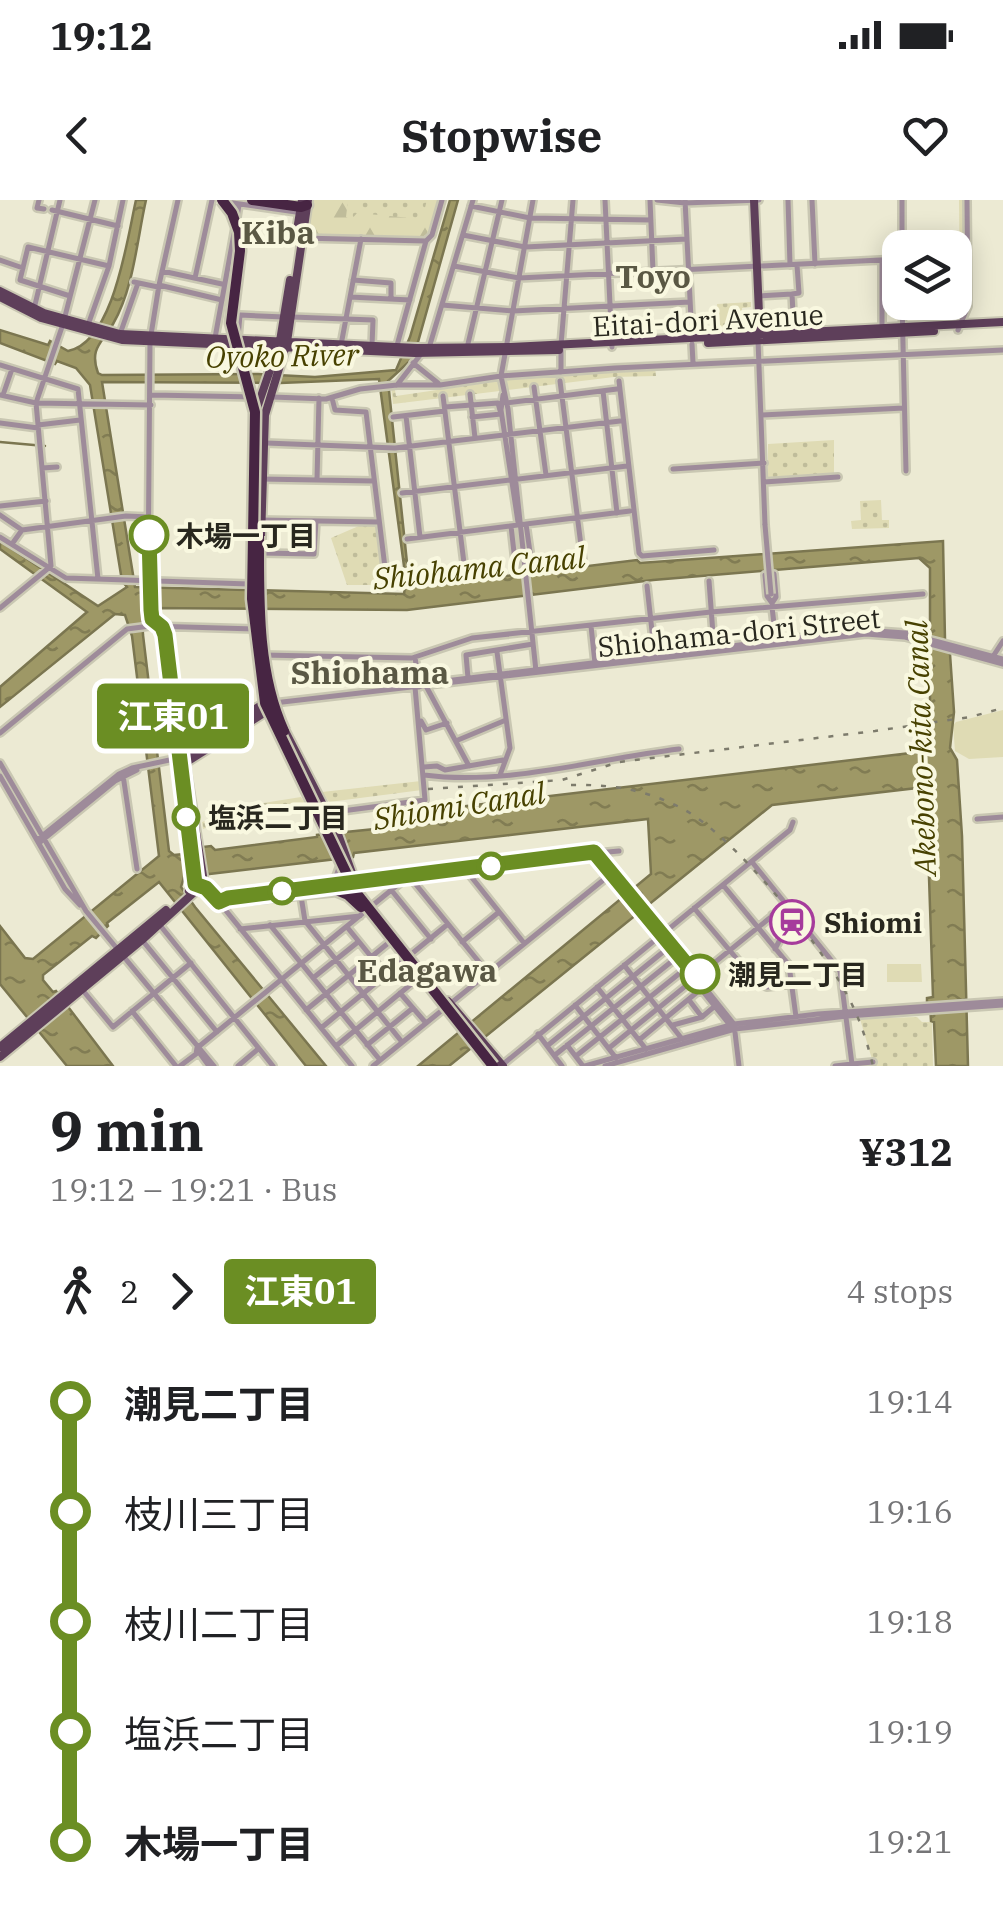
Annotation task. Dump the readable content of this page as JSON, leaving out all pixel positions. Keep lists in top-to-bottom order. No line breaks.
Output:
{"streets":{"main road":["Eitai-dori Avenue"],"street":["Shiohama-dori Street"]},"districts":["Kiba","Toyo","Shiohama","Edagawa"],"water":["Oyoko River","Shiohama Canal","Akebono-kita Canal","Shiomi Canal"],"places":{"other":["木場一丁目","塩浜二丁目","潮見二丁目"],"station":["Shiomi"]},"lines":["bus line 江東01"],"page":{"status":"19:12","header":"Stopwise","on_map":"江東01","heading":["9 min","19:12 – 19:21 · Bus","¥312"],"legs":["2","江東01","4 stops"],"list":[{"name":"潮見二丁目","value":"19:14"},{"name":"枝川三丁目","value":"19:16"},{"name":"枝川二丁目","value":"19:18"},{"name":"塩浜二丁目","value":"19:19"},{"name":"木場一丁目","value":"19:21"}]}}
